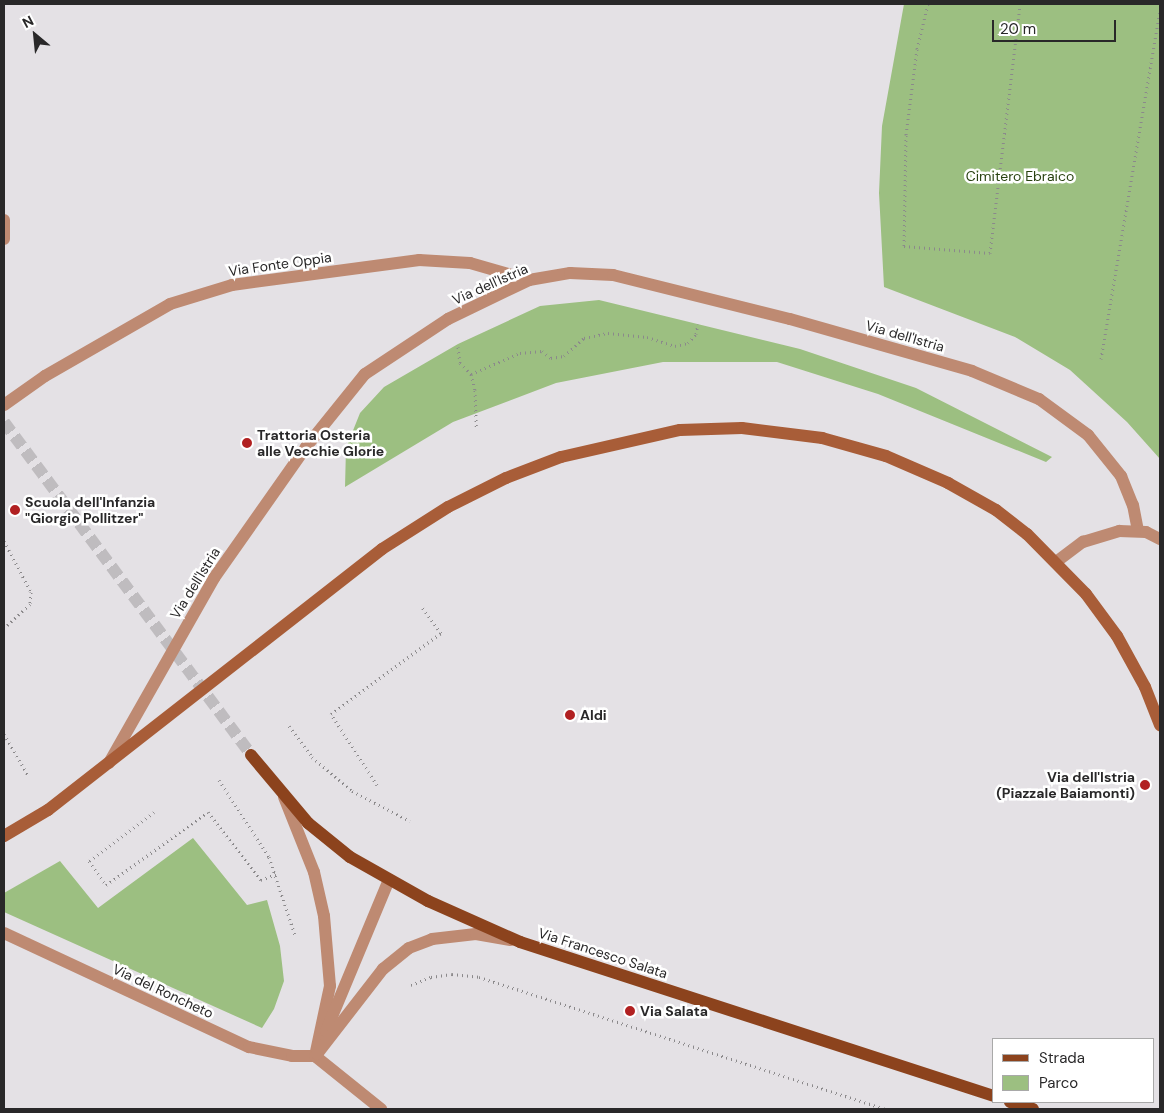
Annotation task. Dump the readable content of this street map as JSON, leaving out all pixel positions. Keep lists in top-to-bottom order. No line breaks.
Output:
{"streets":{"main road":["Via dell'Istria","Via Francesco Salata"],"street":["Via Fonte Oppia","Via del Roncheto"]},"crossings":[["Via Fonte Oppia","Via dell'Istria"]],"parks":["Cimitero Ebraico"],"places":["Trattoria Osteria alle Vecchie Glorie","Scuola dell'Infanzia \"Giorgio Pollitzer\"","Aldi","Via dell'Istria (Piazzale Baiamonti)","Via Salata"],"legend":["Strada","Parco"],"scale_bar":"20 m","north":"top left"}
